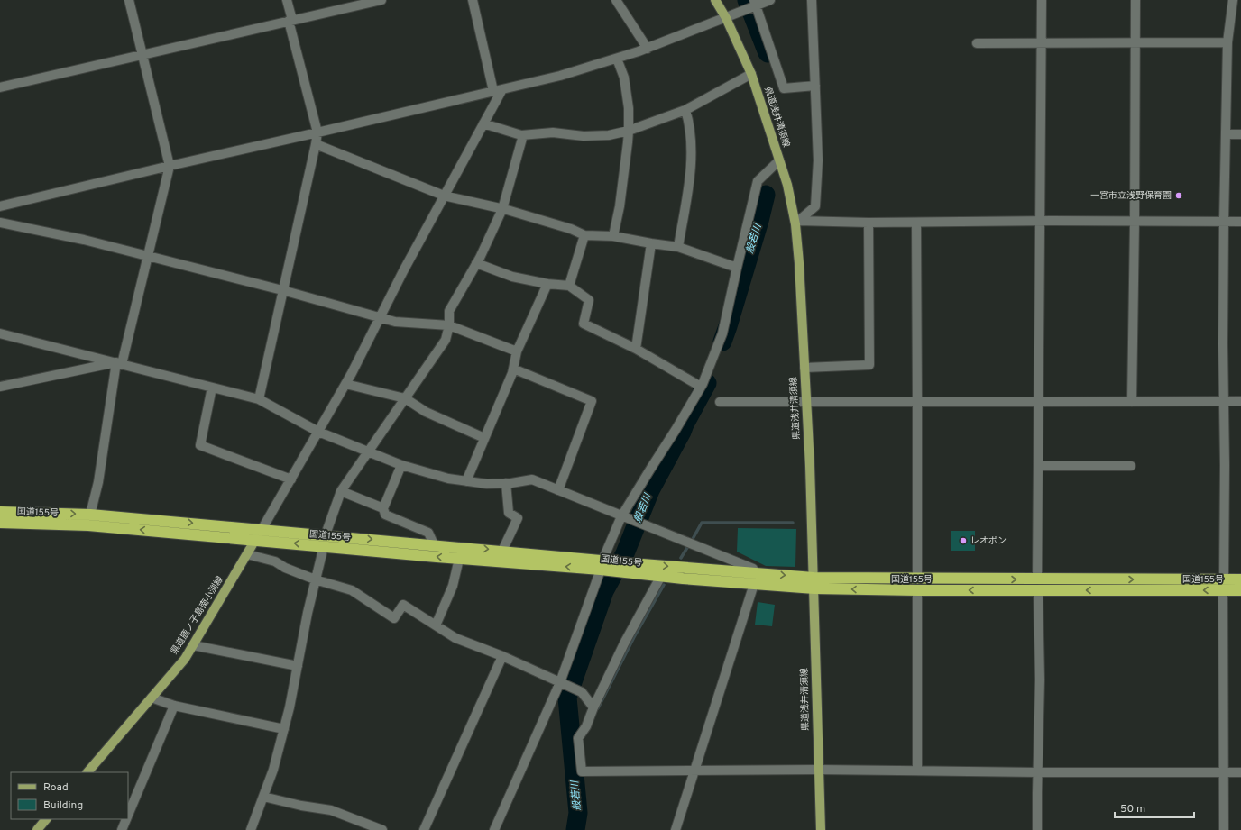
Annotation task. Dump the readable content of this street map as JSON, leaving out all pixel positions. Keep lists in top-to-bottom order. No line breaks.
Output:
{"streets":{"highway":["国道155号"],"main road":["県道浅井清須線","県道鹿ノ子島南小渕線"]},"crossings":[["県道浅井清須線","国道155号"],["国道155号","県道鹿ノ子島南小渕線"]],"water":["般若川"],"places":["一宮市立浅野保育園","レオポン"],"legend":["Road","Building"],"scale_bar":"50 m"}
